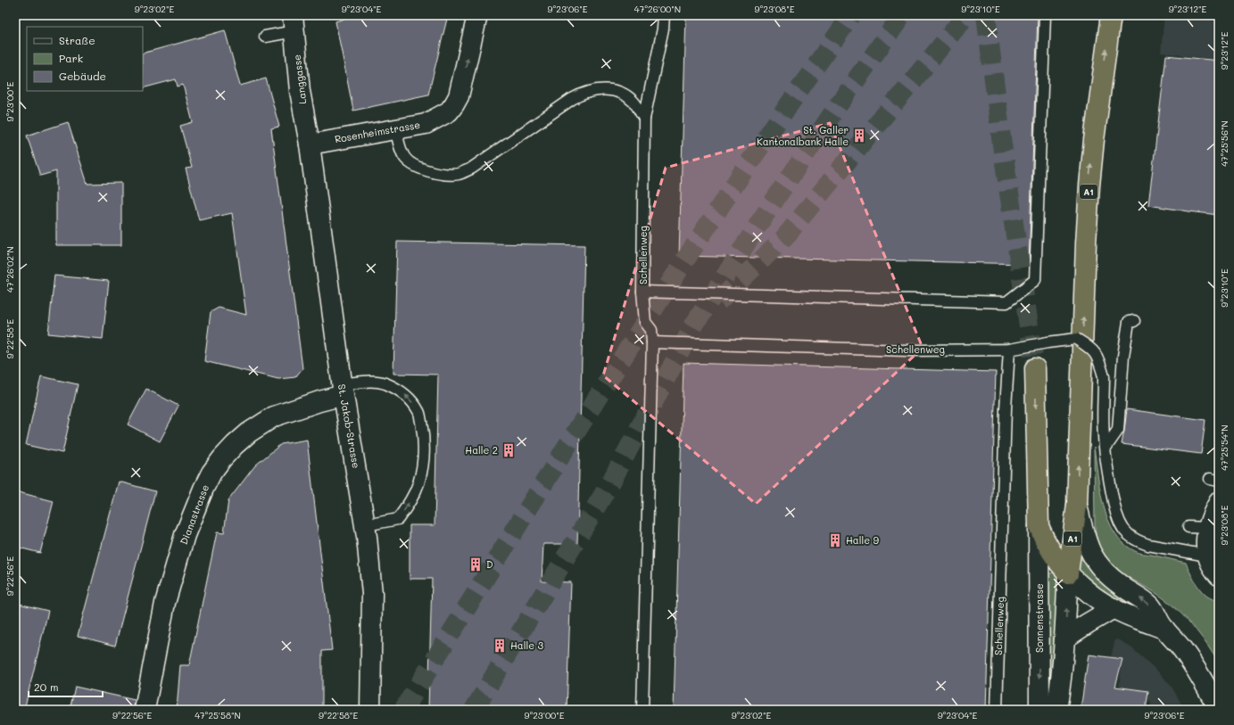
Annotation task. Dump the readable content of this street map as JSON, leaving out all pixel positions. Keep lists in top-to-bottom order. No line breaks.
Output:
{"streets":{"highway":["A1"],"main road":["Langgasse","Rosenheimstrasse","St. Jakob-Strasse","Dianastrasse","Sonnenstrasse"],"lane":["Schellenweg"]},"crossings":[["Langgasse","Rosenheimstrasse"],["Langgasse","St. Jakob-Strasse"],["Rosenheimstrasse","St. Jakob-Strasse"],["A1","Sonnenstrasse"],["St. Jakob-Strasse","Dianastrasse"]],"one_way":["Rosenheimstrasse"],"places":{"building":["St. Galler Kantonalbank Halle","Halle 2","Halle 9","D","Halle 3"]},"legend":["Straße","Park","Gebäude"],"scale_bar":"20 m","coordinates":["9°23'02\"E","9°23'04\"E","9°23'06\"E","47°26'00\"N","9°23'08\"E","9°23'10\"E","9°23'12\"E","9°23'00\"E","47°25'56\"N","47°26'02\"N","9°22'58\"E","47°25'54\"N","9°22'56\"E","47°25'58\"N"]}
